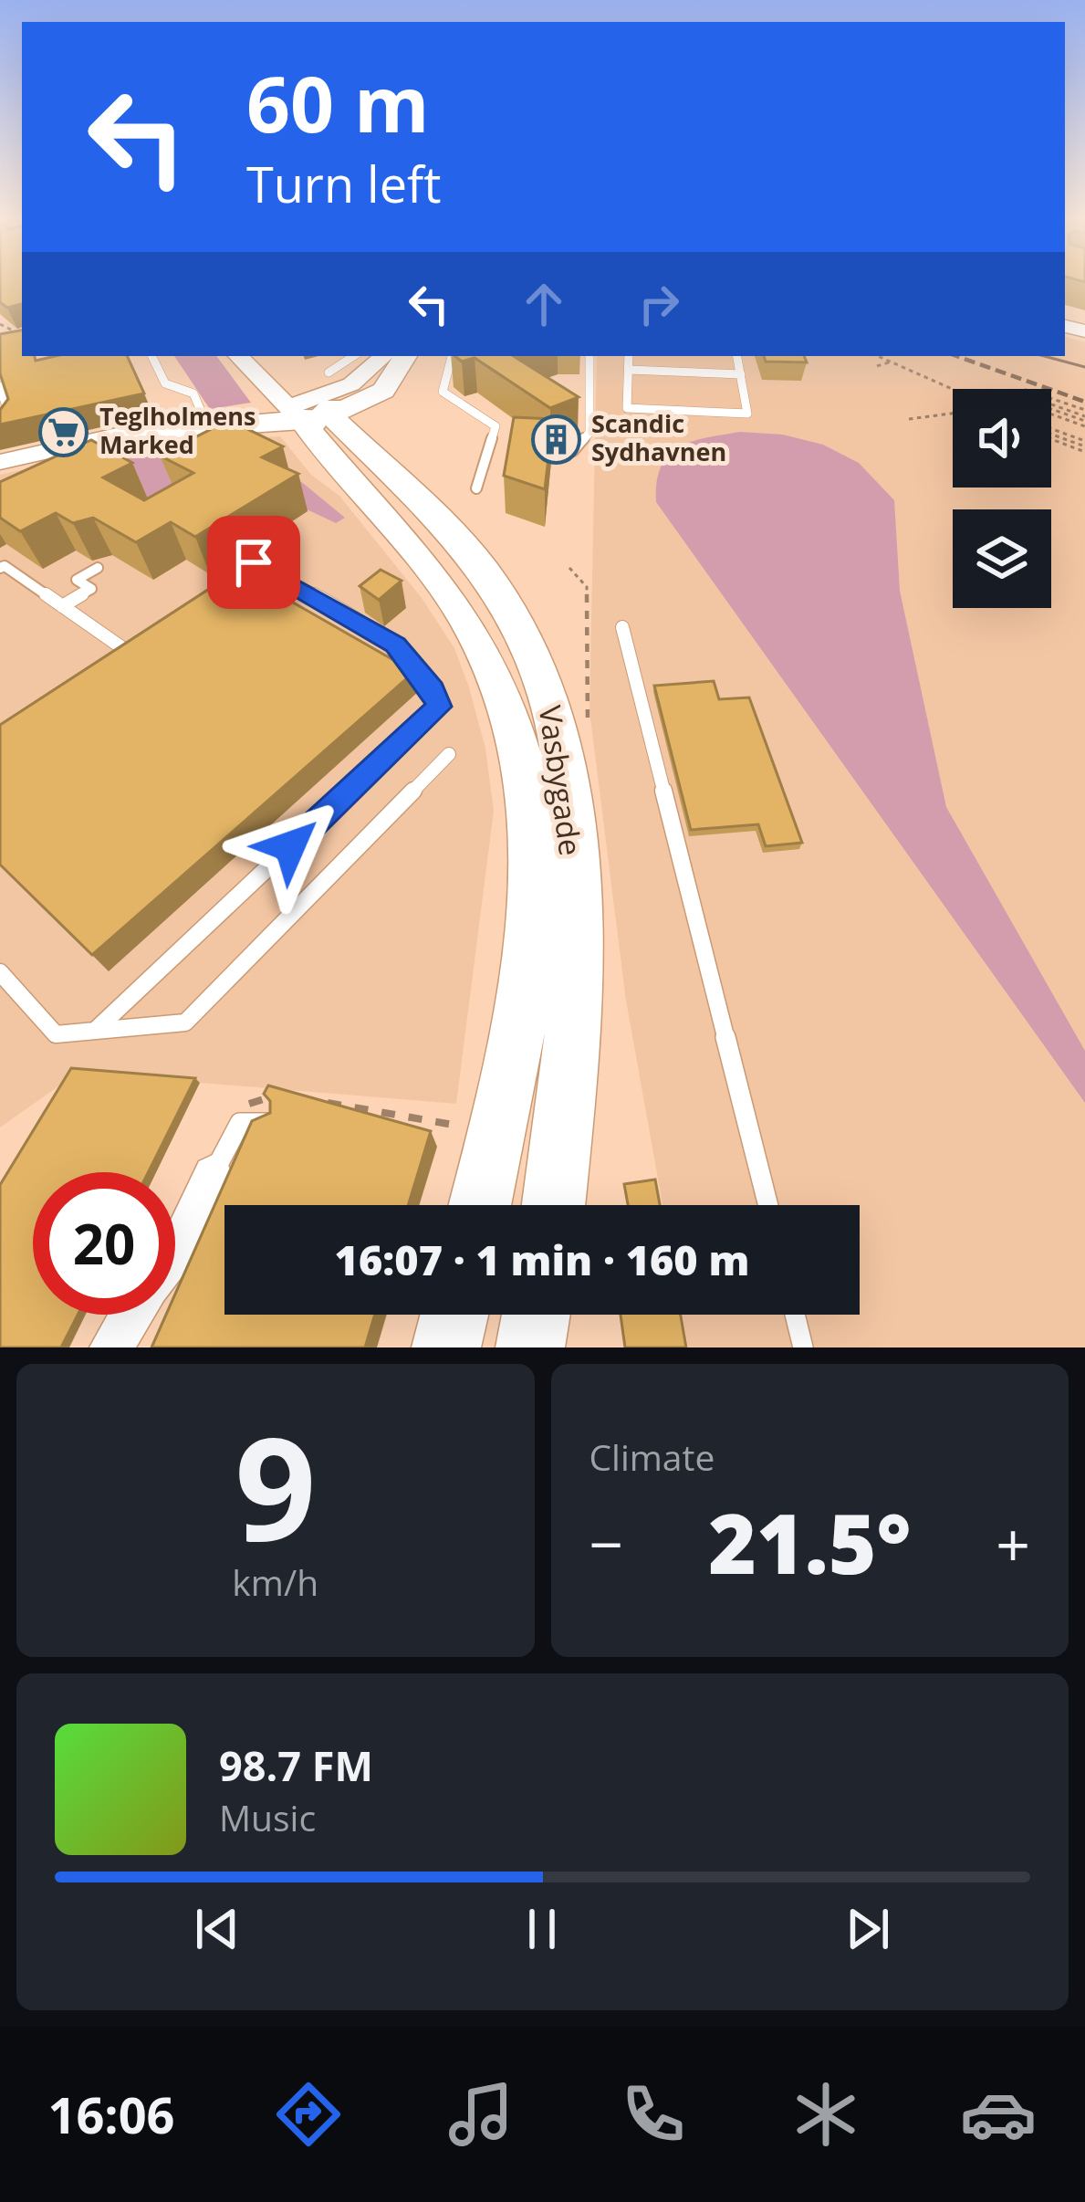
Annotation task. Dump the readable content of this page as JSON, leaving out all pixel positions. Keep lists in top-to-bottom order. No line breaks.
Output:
{"streets":{"main road":["Vasbygade"]},"places":{"supermarket":["Teglholmens Marked"],"building":["Scandic Sydhavnen"]},"page":{"turn":["60 m","Turn left"],"limit":"20","trip":"16:07 · 1 min · 160 m","tile":[["9","km/h"],"Climate"],"heat":["−","21.5°","+"],"song":["98.7 FM","Music"],"tabs":"16:06"}}
